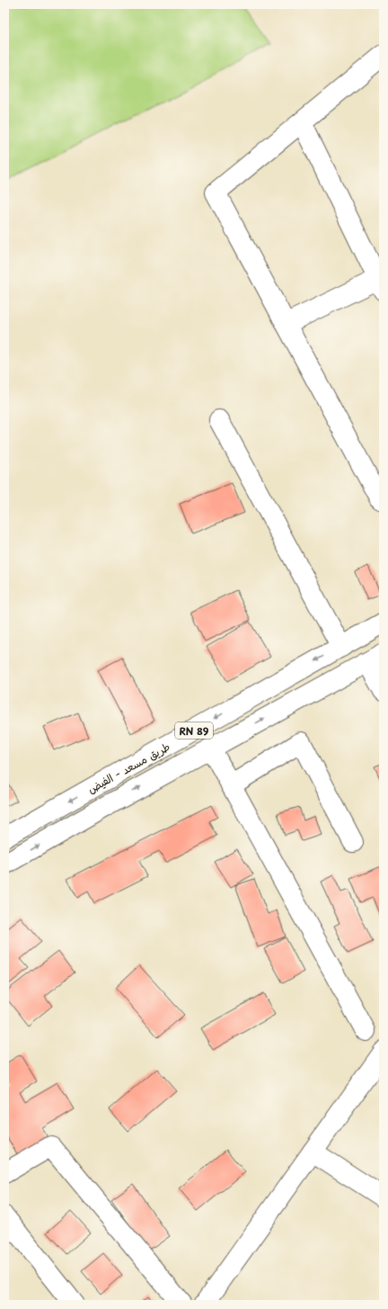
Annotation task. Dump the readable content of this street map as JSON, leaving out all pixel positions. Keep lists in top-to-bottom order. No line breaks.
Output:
{"streets":{"street":["RN 89","طريق مسعد - الفيض"]}}
